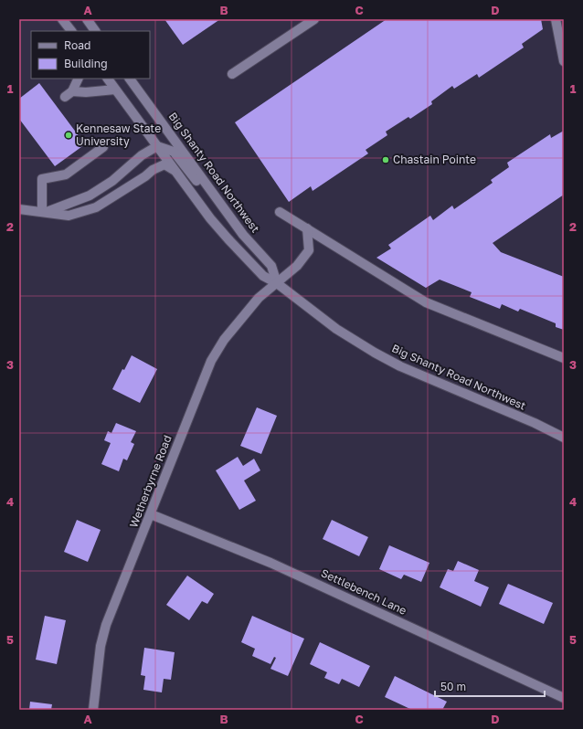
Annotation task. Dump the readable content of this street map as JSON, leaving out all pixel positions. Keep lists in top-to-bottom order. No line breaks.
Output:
{"streets":{"street":["Big Shanty Road Northwest","Wetherbyrne Road","Settlebench Lane"]},"crossings":[["Big Shanty Road Northwest","Wetherbyrne Road"],["Wetherbyrne Road","Settlebench Lane"]],"places":["Kennesaw State University","Chastain Pointe"],"legend":["Road","Building"],"scale_bar":"50 m","grid":{"columns":["A","B","C","D"],"rows":["1","2","3","4","5"]}}
